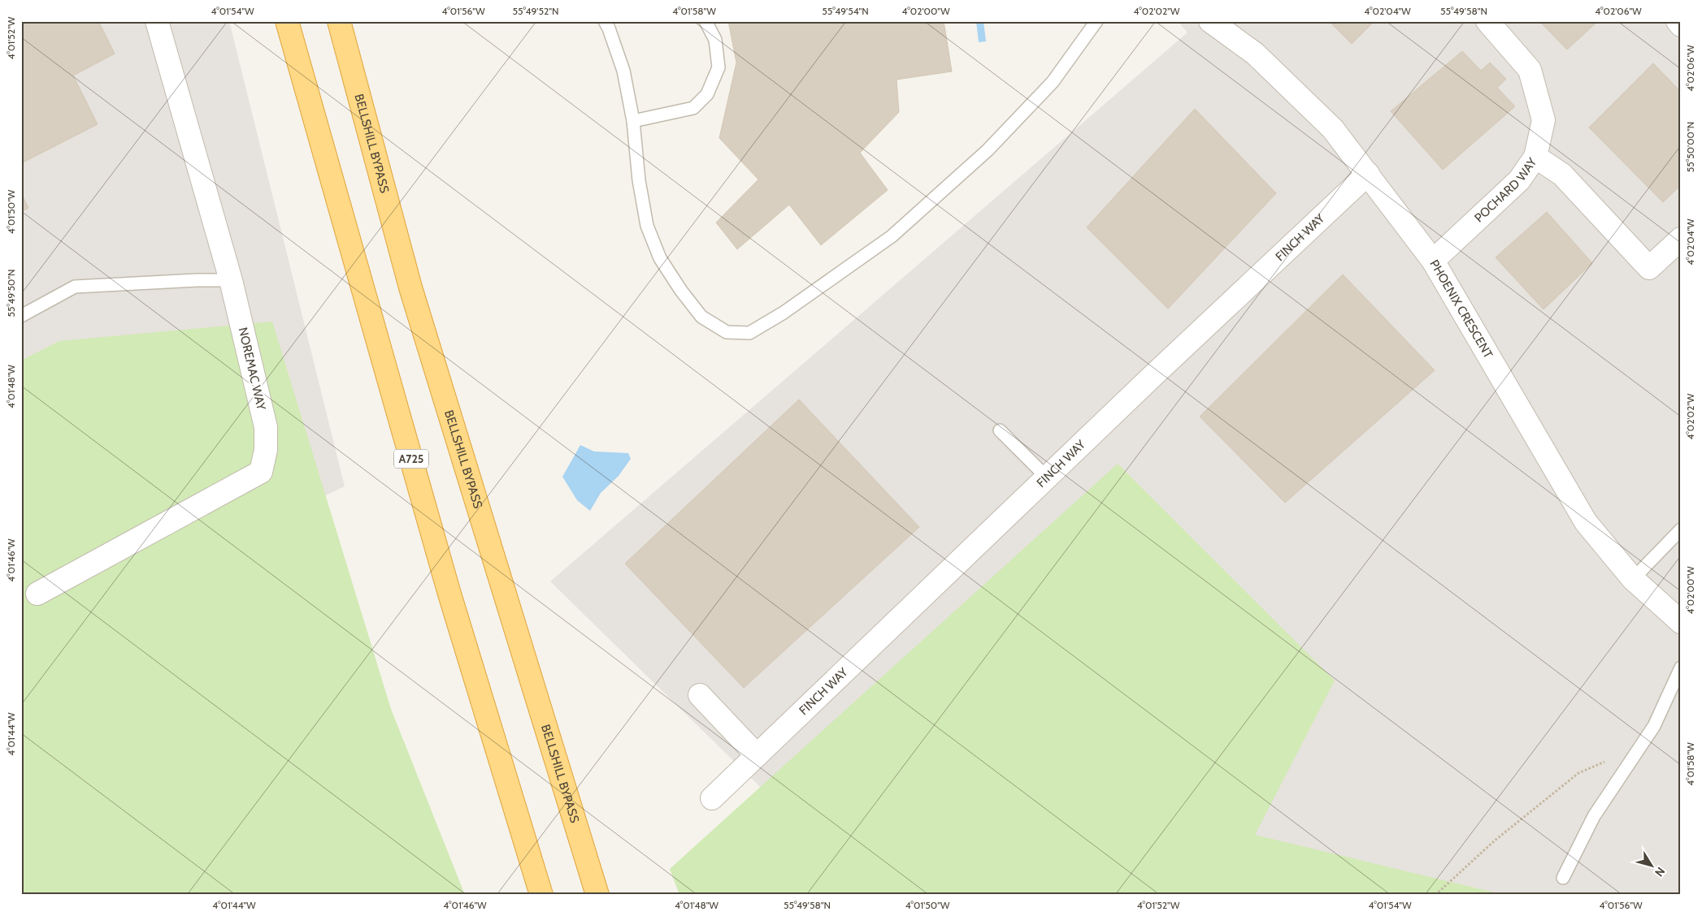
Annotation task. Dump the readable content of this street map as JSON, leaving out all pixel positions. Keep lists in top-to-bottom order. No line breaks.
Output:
{"streets":{"highway":["BELLSHILL BYPASS","A725"],"street":["POCHARD WAY","FINCH WAY","PHOENIX CRESCENT","NOREMAC WAY"]},"crossings":[["POCHARD WAY","PHOENIX CRESCENT"],["FINCH WAY","PHOENIX CRESCENT"]],"north":"bottom right","coordinates":["4°01'54\"W","4°01'56\"W","55°49'52\"N","4°01'58\"W","55°49'54\"N","4°02'00\"W","4°02'02\"W","4°02'04\"W","55°49'58\"N","4°02'06\"W","4°01'52\"W","55°50'00\"N","4°01'50\"W","55°49'50\"N","4°01'48\"W","4°01'46\"W","4°01'44\"W"]}
